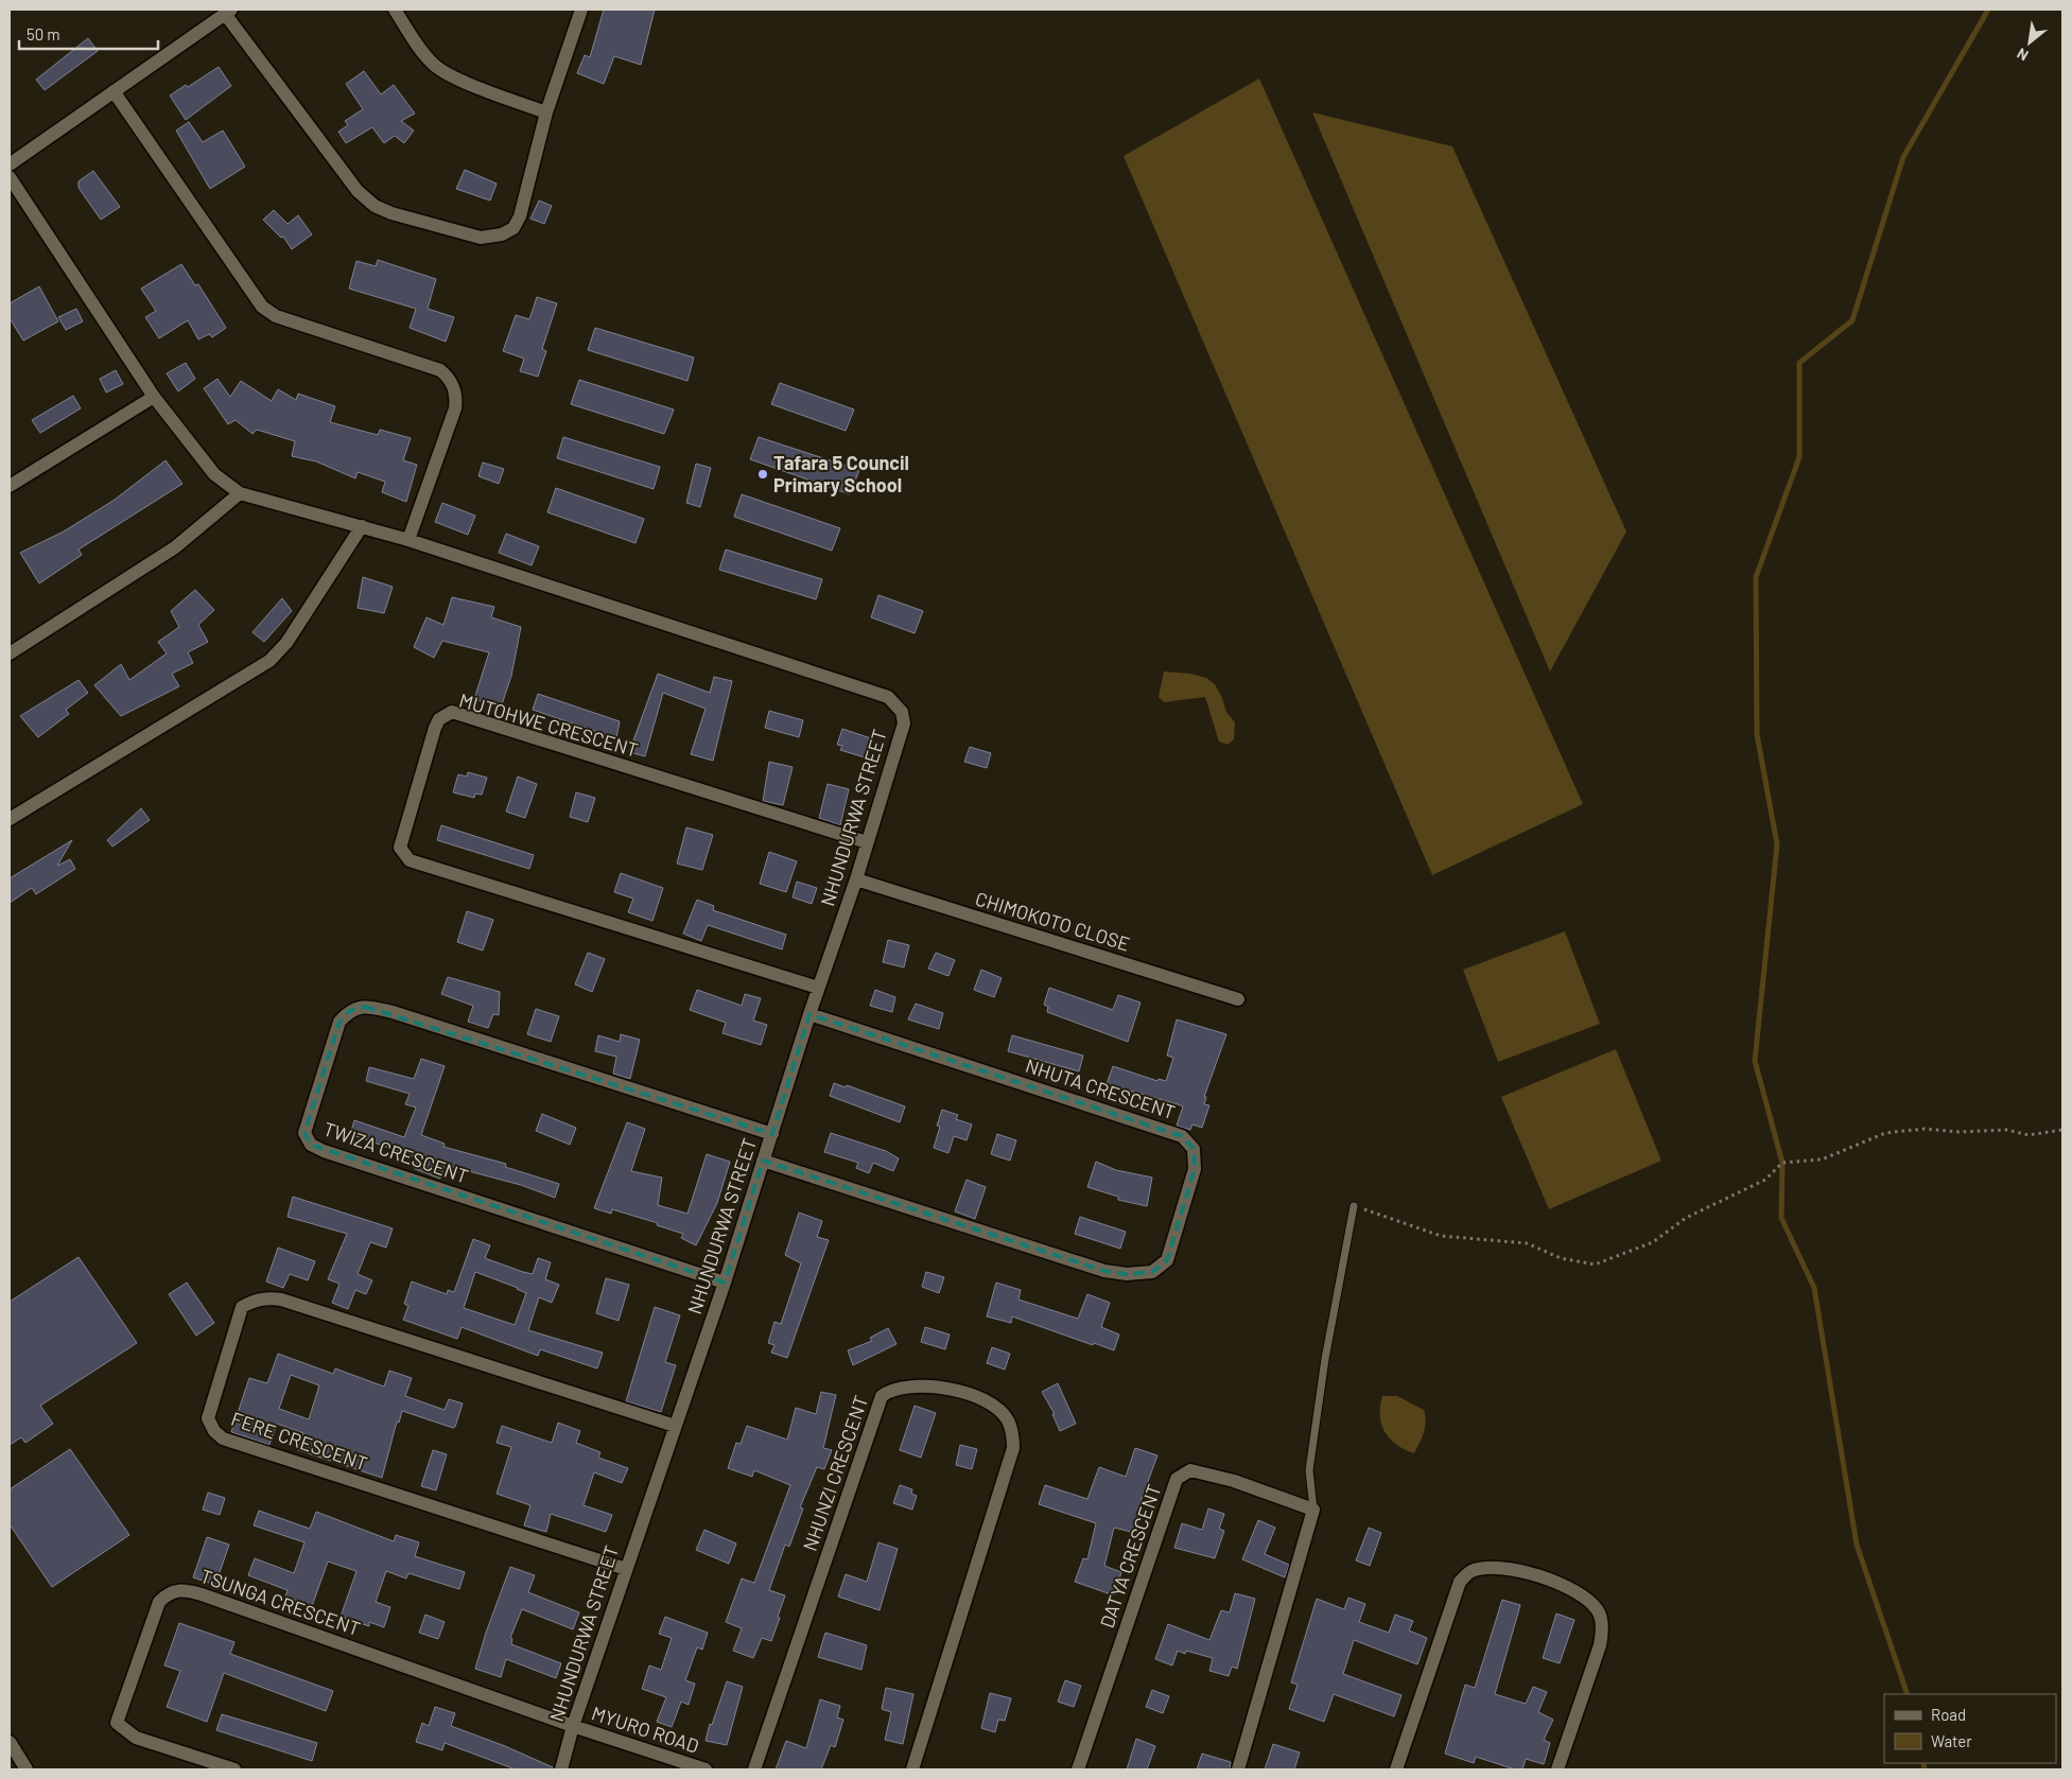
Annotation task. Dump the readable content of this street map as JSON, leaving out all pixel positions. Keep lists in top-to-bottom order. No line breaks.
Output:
{"streets":{"street":["MUTOHWE CRESCENT","NHUNDURWA STREET","CHIMOKOTO CLOSE","NHUTA CRESCENT","TWIZA CRESCENT","FERE CRESCENT","NHUNZI CRESCENT","DATYA CRESCENT","TSUNGA CRESCENT","MYURO ROAD"]},"crossings":[["MUTOHWE CRESCENT","NHUNDURWA STREET"],["NHUNDURWA STREET","CHIMOKOTO CLOSE"],["NHUNDURWA STREET","NHUTA CRESCENT"],["NHUNDURWA STREET","TWIZA CRESCENT"],["NHUNDURWA STREET","FERE CRESCENT"],["NHUNDURWA STREET","TSUNGA CRESCENT"],["NHUNDURWA STREET","MYURO ROAD"],["TSUNGA CRESCENT","MYURO ROAD"]],"places":["Tafara 5 Council Primary School"],"legend":["Road","Water"],"scale_bar":"50 m","north":"bottom left"}
